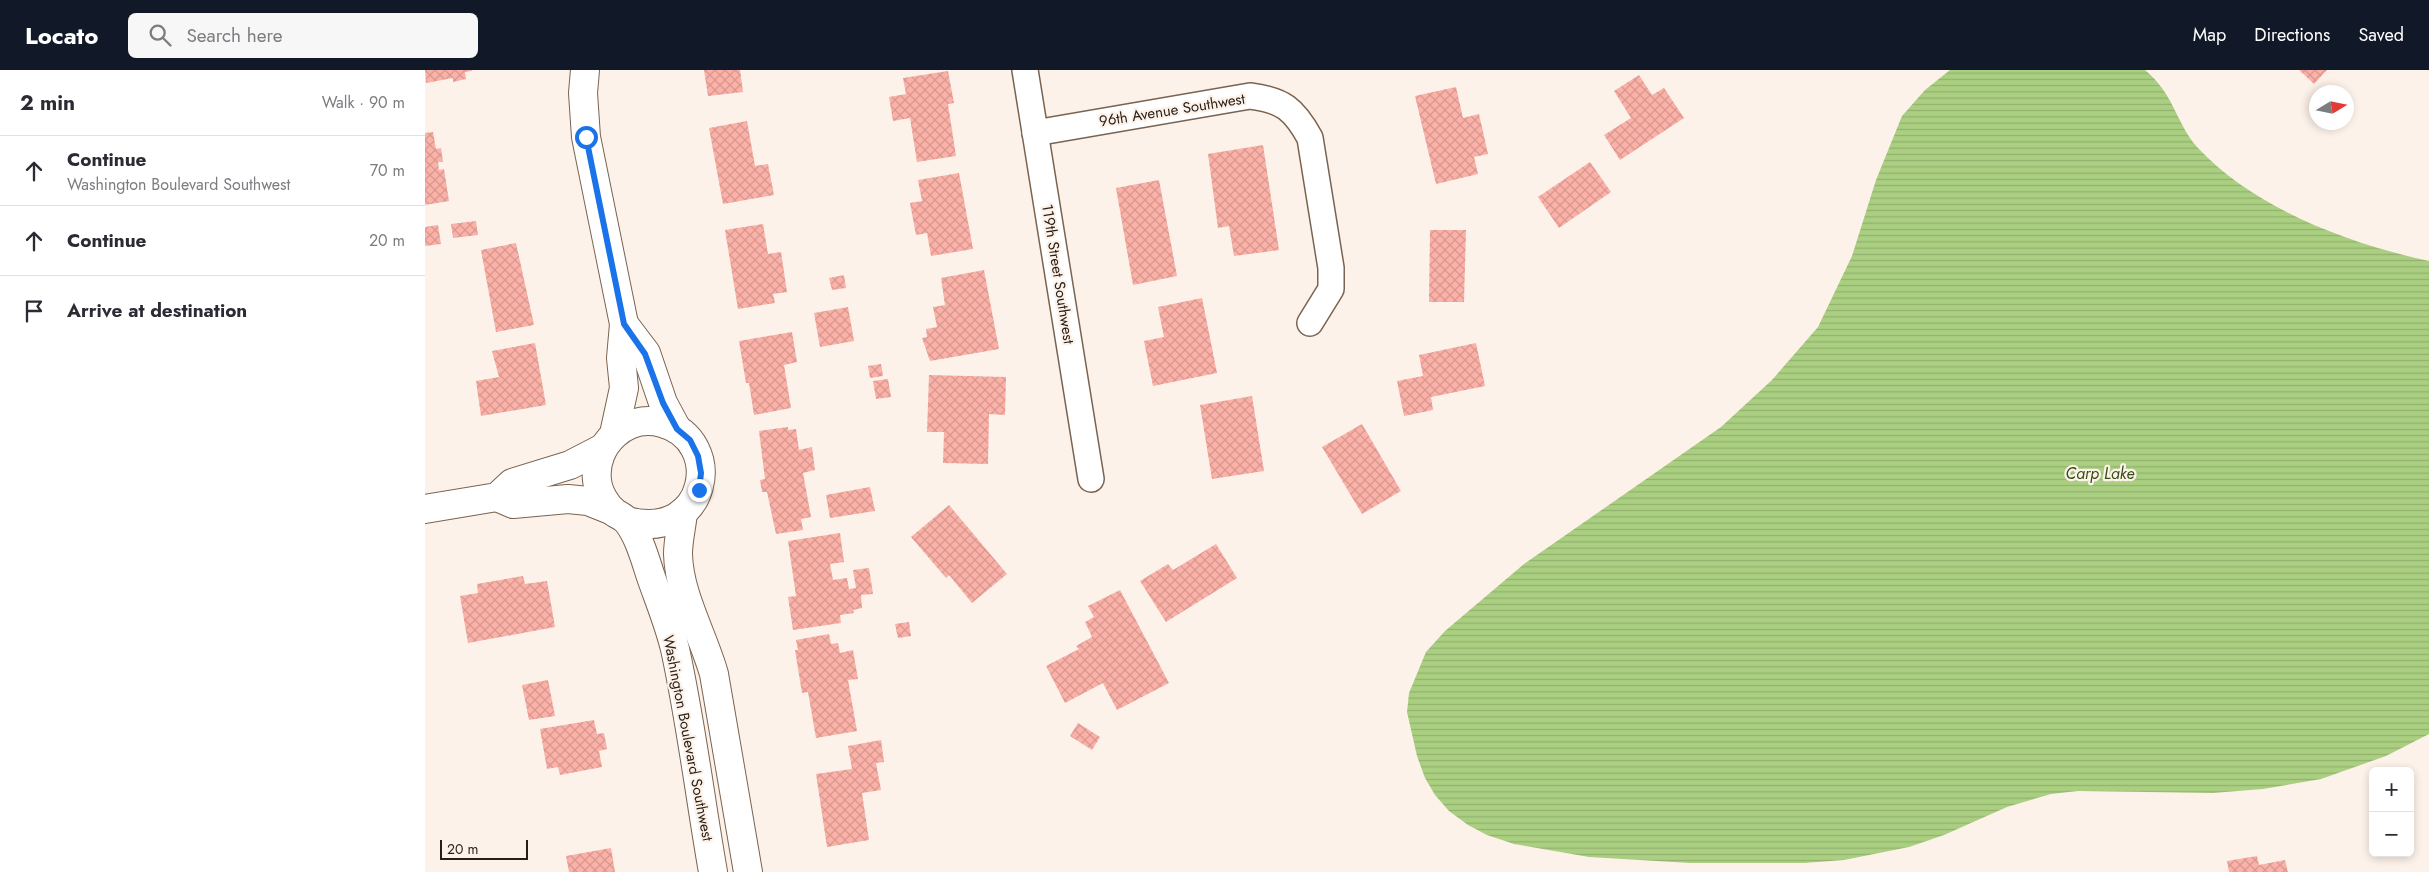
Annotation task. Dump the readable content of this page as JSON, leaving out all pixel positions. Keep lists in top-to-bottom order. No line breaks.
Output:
{"streets":{"main road":["Washington Boulevard Southwest"],"street":["96th Avenue Southwest","119th Street Southwest"]},"crossings":[["96th Avenue Southwest","119th Street Southwest"]],"water":["Carp Lake"],"scale_bar":"20 m","north":"right","page":{"header":"Locato","search":"Search here","nav":["Map","Directions","Saved"],"heading":["2 min","Walk · 90 m"],"list":[["Continue","Washington Boulevard Southwest","70 m"],["Continue","20 m"],"Arrive at destination"],"map_buttons":["+","−"],"scale":"20 m"}}
